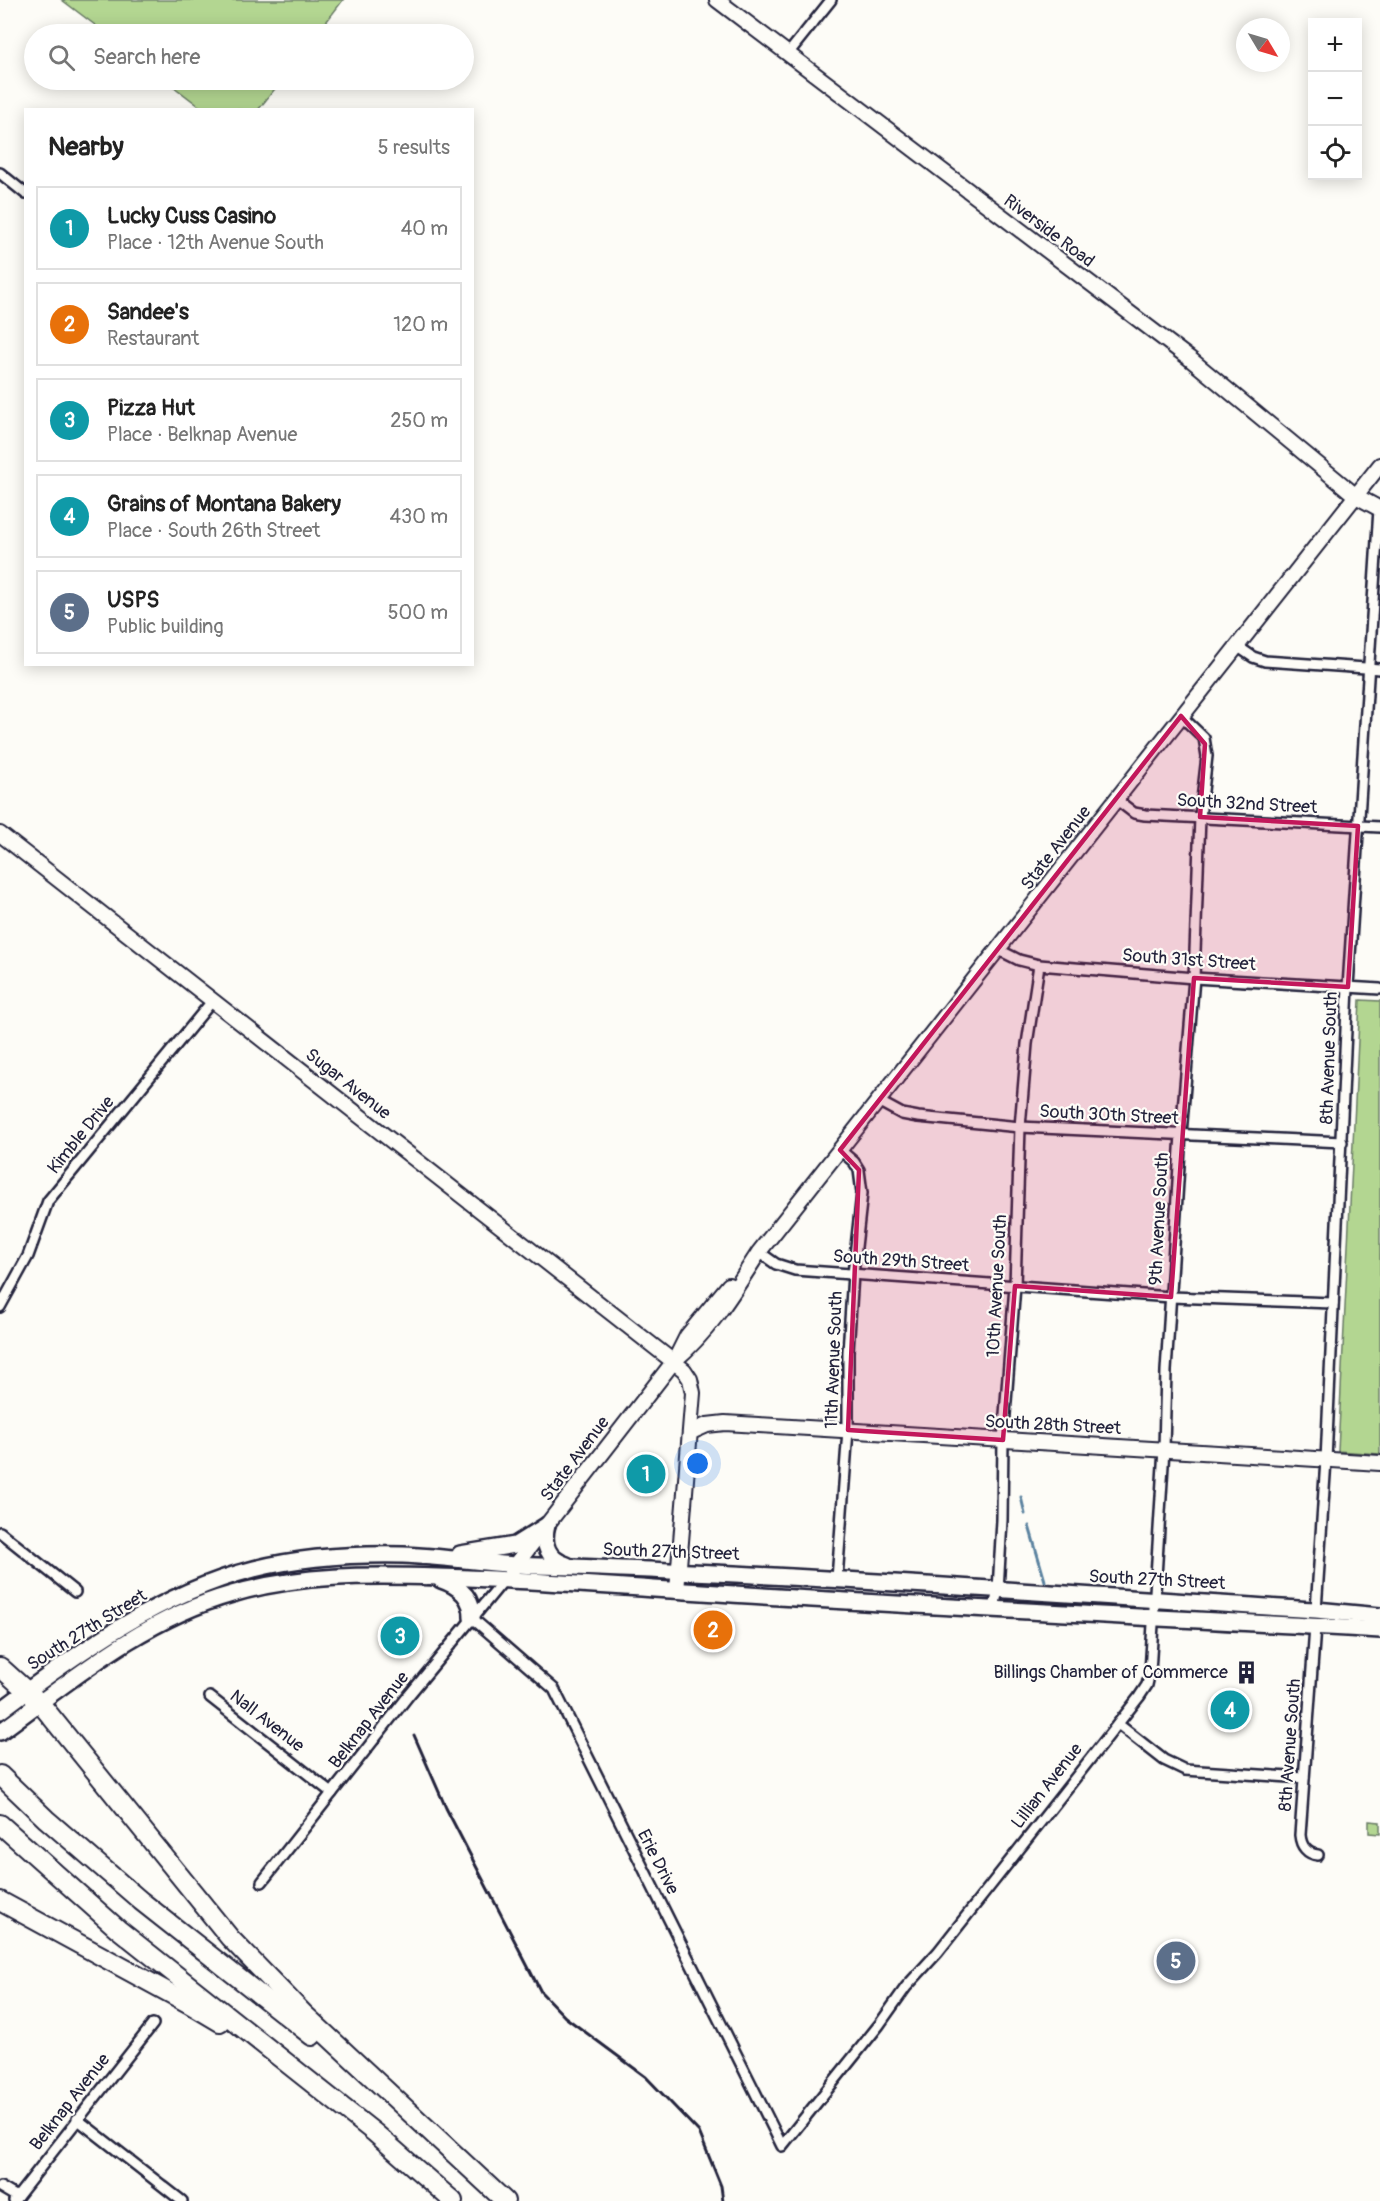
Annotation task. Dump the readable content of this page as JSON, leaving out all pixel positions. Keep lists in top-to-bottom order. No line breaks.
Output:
{"streets":{"main road":["Riverside Road","State Avenue","Sugar Avenue","South 28th Street","South 27th Street"],"street":["South 32nd Street","South 31st Street","8th Avenue South","South 30th Street","Kimble Drive","9th Avenue South","South 29th Street","10th Avenue South","11th Avenue South","Belknap Avenue","Nall Avenue","Lillian Avenue","Erie Drive"]},"crossings":[["Riverside Road","State Avenue"],["Riverside Road","8th Avenue South"],["South 32nd Street","State Avenue"],["South 32nd Street","8th Avenue South"],["South 32nd Street","9th Avenue South"],["State Avenue","South 31st Street"],["State Avenue","Sugar Avenue"],["State Avenue","South 30th Street"],["State Avenue","9th Avenue South"],["State Avenue","South 29th Street"],["State Avenue","11th Avenue South"],["State Avenue","South 27th Street"],["State Avenue","Belknap Avenue"],["South 31st Street","8th Avenue South"],["South 31st Street","9th Avenue South"],["South 31st Street","10th Avenue South"],["8th Avenue South","South 30th Street"],["8th Avenue South","South 29th Street"],["8th Avenue South","South 28th Street"],["8th Avenue South","South 27th Street"],["Sugar Avenue","Kimble Drive"],["Sugar Avenue","South 28th Street"],["Sugar Avenue","South 27th Street"],["South 30th Street","9th Avenue South"],["South 30th Street","10th Avenue South"],["9th Avenue South","South 29th Street"],["9th Avenue South","South 28th Street"],["9th Avenue South","South 27th Street"],["9th Avenue South","Lillian Avenue"],["South 29th Street","10th Avenue South"],["South 29th Street","11th Avenue South"],["10th Avenue South","South 28th Street"],["10th Avenue South","South 27th Street"],["11th Avenue South","South 28th Street"],["11th Avenue South","South 27th Street"],["South 27th Street","Belknap Avenue"],["Belknap Avenue","Nall Avenue"],["Belknap Avenue","Erie Drive"],["Lillian Avenue","Erie Drive"]],"places":{"building":["Billings Chamber of Commerce"]},"north":"bottom right","page":{"map_buttons":["+","−"],"search":"Search here","heading":["Nearby","5 results"],"list":[{"mark":"1","name":"Lucky Cuss Casino","note":"Place · 12th Avenue South","value":"40 m"},{"mark":"2","name":"Sandee's","note":"Restaurant","value":"120 m"},{"mark":"3","name":"Pizza Hut","note":"Place · Belknap Avenue","value":"250 m"},{"mark":"4","name":"Grains of Montana Bakery","note":"Place · South 26th Street","value":"430 m"},{"mark":"5","name":"USPS","note":"Public building","value":"500 m"}],"pins":["1","2","3","4","5"]}}
